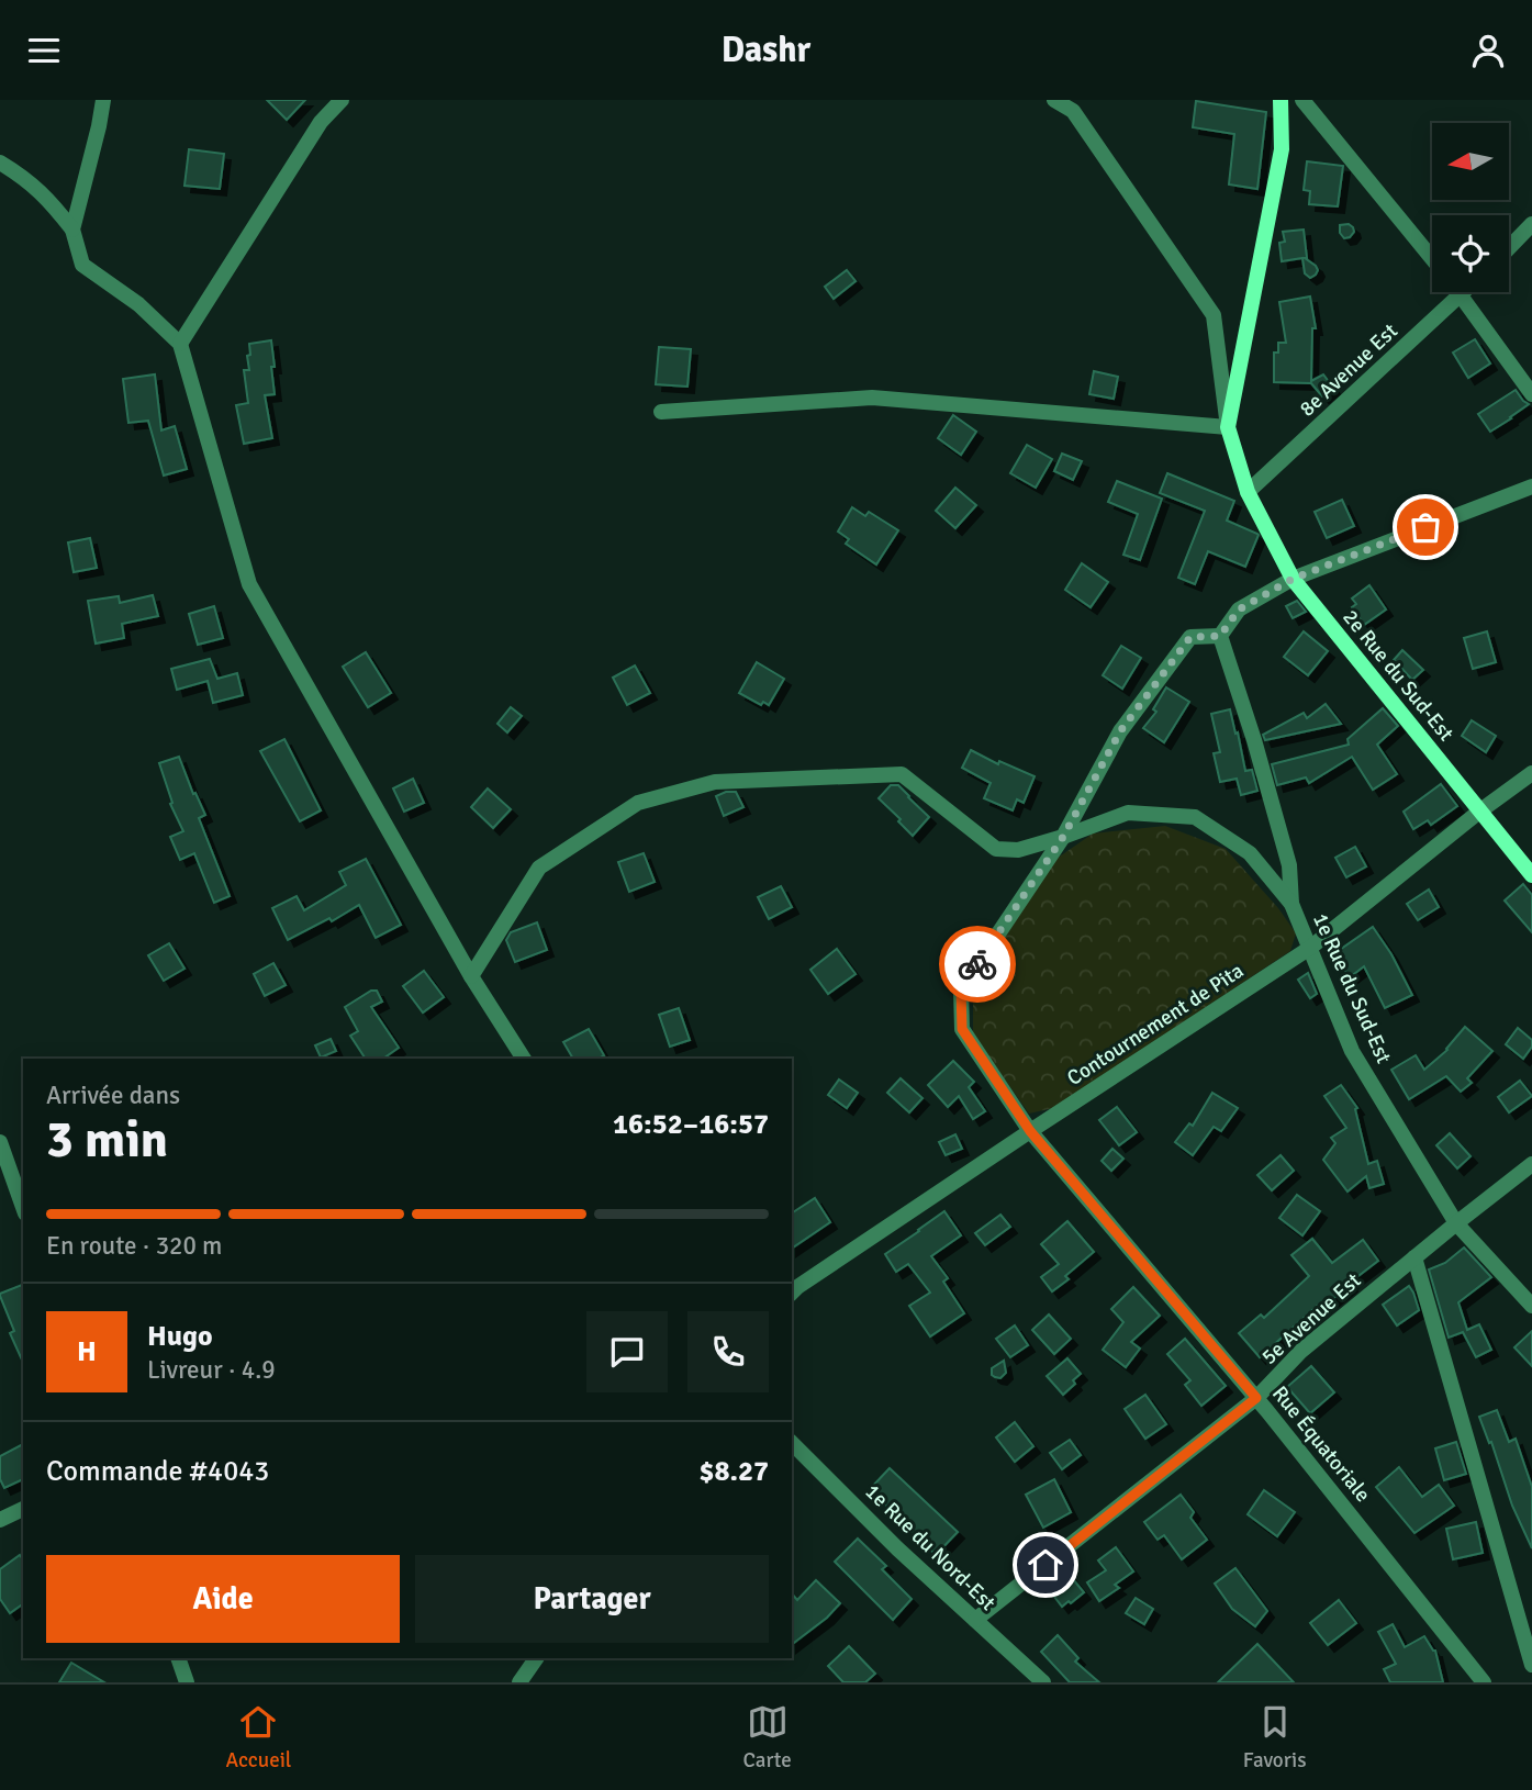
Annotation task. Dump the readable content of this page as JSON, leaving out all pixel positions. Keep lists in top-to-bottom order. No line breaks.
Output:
{"streets":{"street":["8e Avenue Est","2e Rue du Sud-Est","1e Rue du Sud-Est","Contournement de Pita","5e Avenue Est","Rue Équatoriale","1e Rue du Nord-Est"]},"crossings":[["8e Avenue Est","2e Rue du Sud-Est"],["2e Rue du Sud-Est","Contournement de Pita"],["1e Rue du Sud-Est","Contournement de Pita"],["1e Rue du Sud-Est","5e Avenue Est"],["1e Rue du Sud-Est","Rue Équatoriale"],["Contournement de Pita","Rue Équatoriale"],["5e Avenue Est","Rue Équatoriale"],["5e Avenue Est","1e Rue du Nord-Est"]],"north":"left","page":{"header":"Dashr","heading":["3 min","Arrivée dans","16:52–16:57"],"panel":["Hugo","Livreur · 4.9","Commande #4043","$8.27"],"bar":"En route · 320 m","round":"H","buttons":["Aide","Partager"],"tabs":["Accueil","Carte","Favoris"]}}
